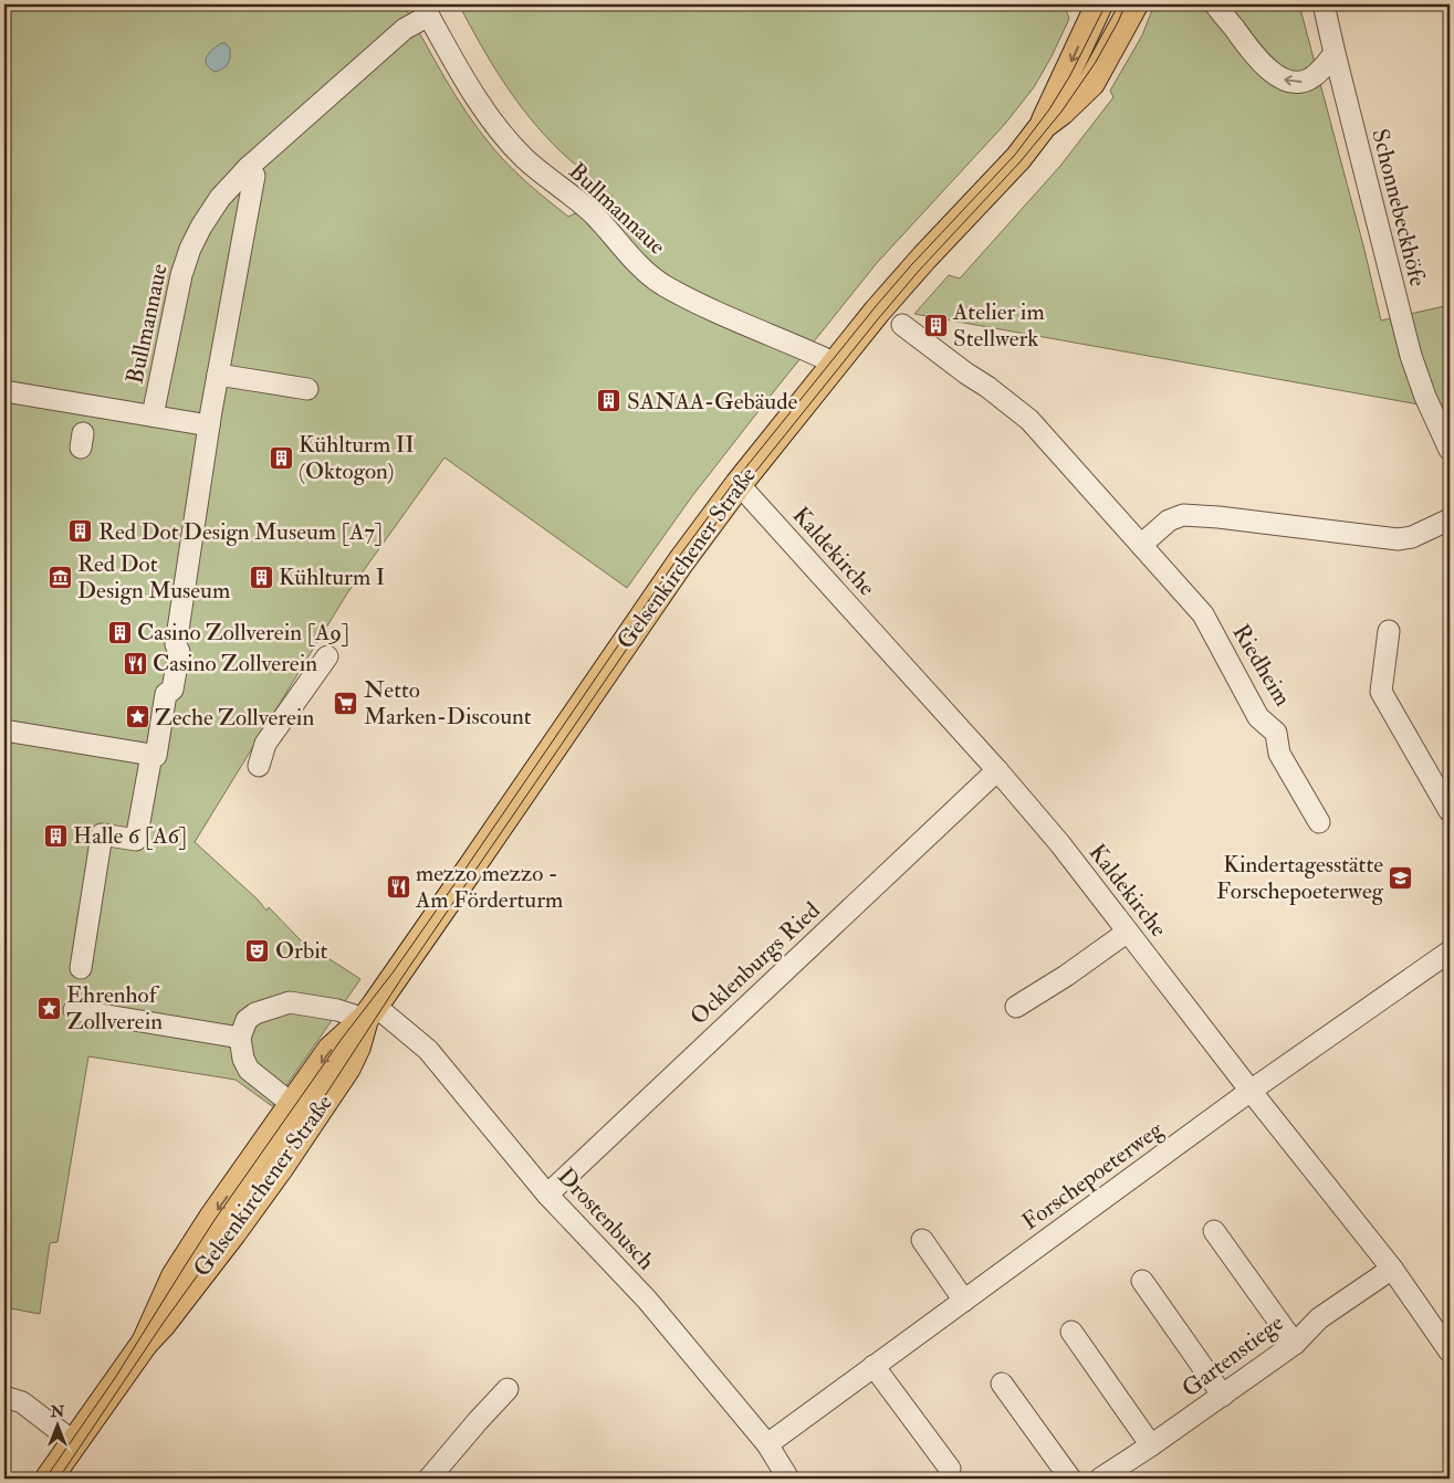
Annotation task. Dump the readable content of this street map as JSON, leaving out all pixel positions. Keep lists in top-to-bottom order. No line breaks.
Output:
{"streets":{"main road":["Gelsenkirchener Straße"],"street":["Schonnebeckhöfe","Bullmannaue","Kaldekirche","Riedheim","Ocklenburgs Ried","Forschepoeterweg","Drostenbusch","Gartenstiege"]},"crossings":[["Bullmannaue","Gelsenkirchener Straße"],["Kaldekirche","Gelsenkirchener Straße"],["Kaldekirche","Ocklenburgs Ried"],["Kaldekirche","Forschepoeterweg"],["Kaldekirche","Gartenstiege"],["Gelsenkirchener Straße","Drostenbusch"],["Ocklenburgs Ried","Drostenbusch"],["Forschepoeterweg","Drostenbusch"]],"places":{"building":["Atelier im Stellwerk","SANAA-Gebäude","Kühlturm II (Oktogon)","Red Dot Design Museum [A7]","Kühlturm I","Casino Zollverein [A9]","Halle 6 [A6]"],"museum":["Red Dot Design Museum"],"restaurant":["Casino Zollverein","mezzo mezzo - Am Förderturm"],"supermarket":["Netto Marken-Discount"],"place":["Zeche Zollverein","Ehrenhof Zollverein"],"school or university":["Kindertagesstätte Forschepoeterweg"],"theatre":["Orbit"]},"north":"top"}
